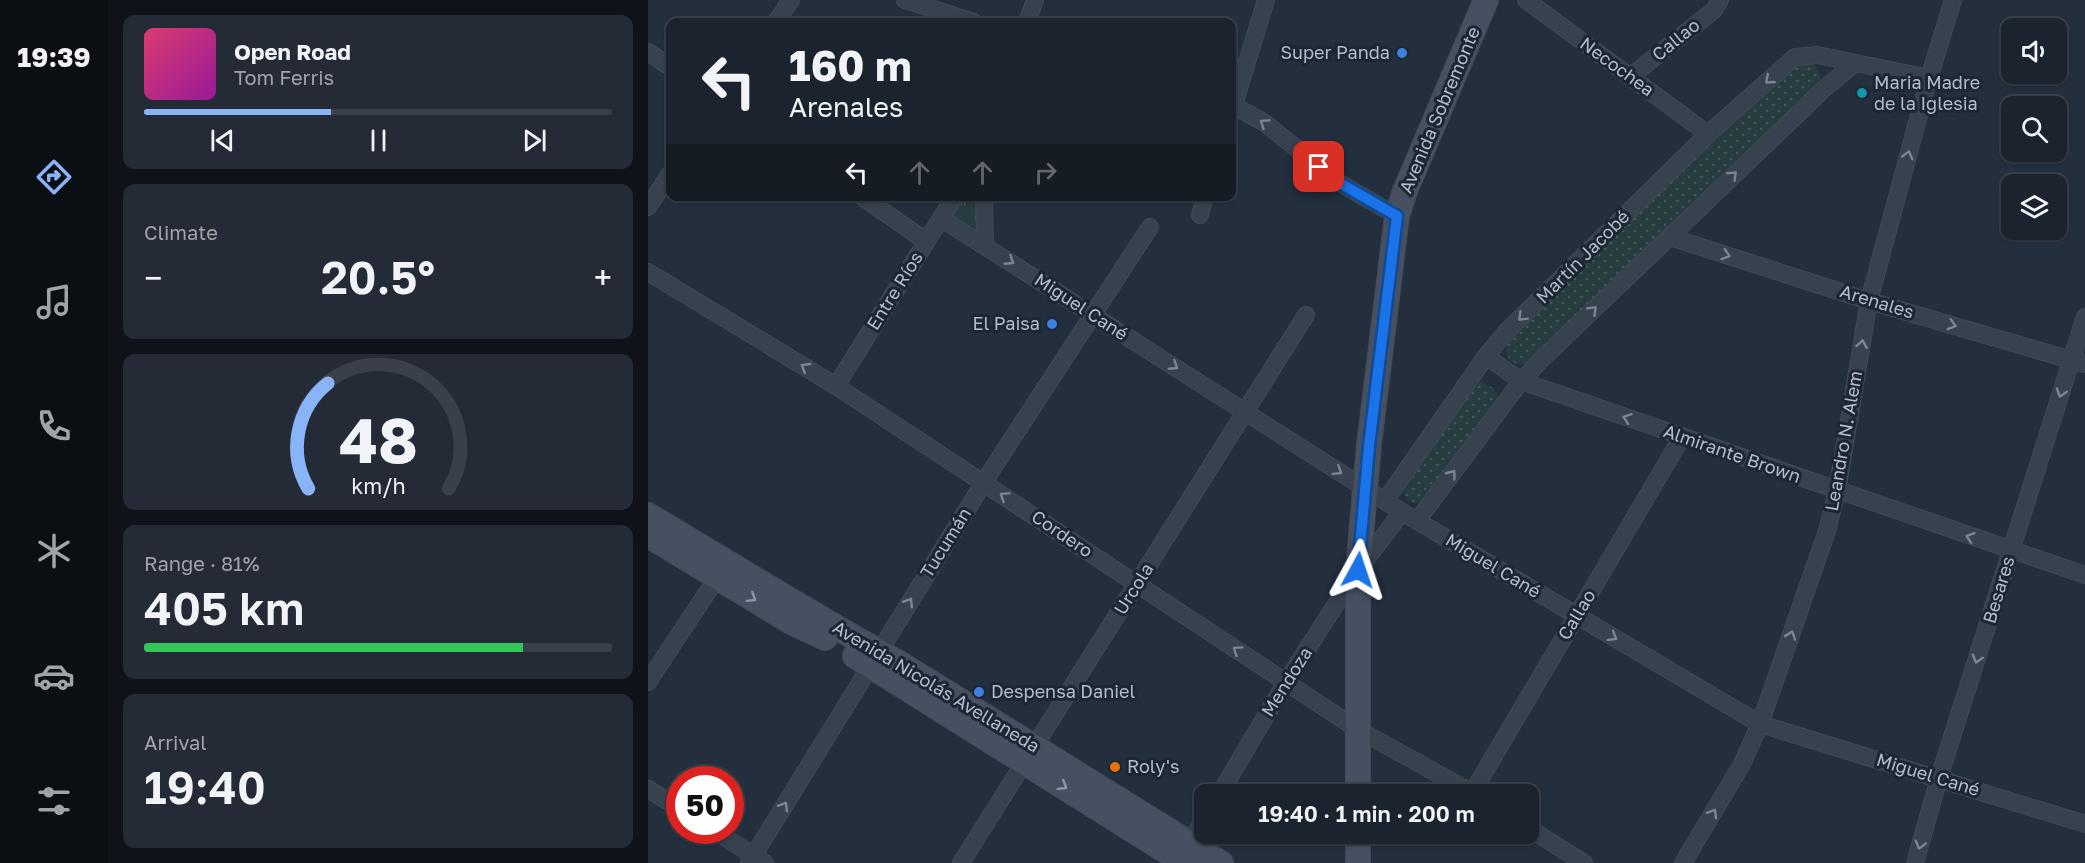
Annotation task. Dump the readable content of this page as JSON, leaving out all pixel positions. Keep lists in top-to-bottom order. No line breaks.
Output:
{"streets":{"main road":["Avenida Sobremonte","Avenida Nicolás Avellaneda"],"street":["Callao","Necochea","Martín Jacobé","Entre Ríos","Arenales","Miguel Cané","Leandro N. Alem","Almirante Brown","Cordero","Tucumán","Urcola","Besares","Mendoza"]},"crossings":[["Callao","Necochea"],["Callao","Miguel Cané"],["Callao","Almirante Brown"],["Necochea","Martín Jacobé"],["Avenida Sobremonte","Miguel Cané"],["Avenida Sobremonte","Cordero"],["Avenida Sobremonte","Mendoza"],["Martín Jacobé","Miguel Cané"],["Martín Jacobé","Almirante Brown"],["Entre Ríos","Miguel Cané"],["Entre Ríos","Cordero"],["Arenales","Leandro N. Alem"],["Arenales","Besares"],["Miguel Cané","Leandro N. Alem"],["Miguel Cané","Tucumán"],["Miguel Cané","Urcola"],["Miguel Cané","Besares"],["Miguel Cané","Mendoza"],["Leandro N. Alem","Almirante Brown"],["Almirante Brown","Besares"],["Cordero","Tucumán"],["Cordero","Urcola"],["Cordero","Mendoza"],["Tucumán","Avenida Nicolás Avellaneda"],["Urcola","Avenida Nicolás Avellaneda"]],"one_way":["Arenales","Miguel Cané","Leandro N. Alem","Almirante Brown","Cordero","Tucumán","Besares"],"places":["Super Panda","Maria Madre de la Iglesia","El Paisa","Despensa Daniel","Roly's"],"page":{"tabs":"19:39","turn":["160 m","Arenales"],"song":["Open Road","Tom Ferris"],"tile":["Climate",["Range · 81%","405 km"],["Arrival","19:40"]],"heat":["−","20.5°","+"],"limit":"50","trip":"19:40 · 1 min · 200 m","gauge":["48","km/h"]}}
